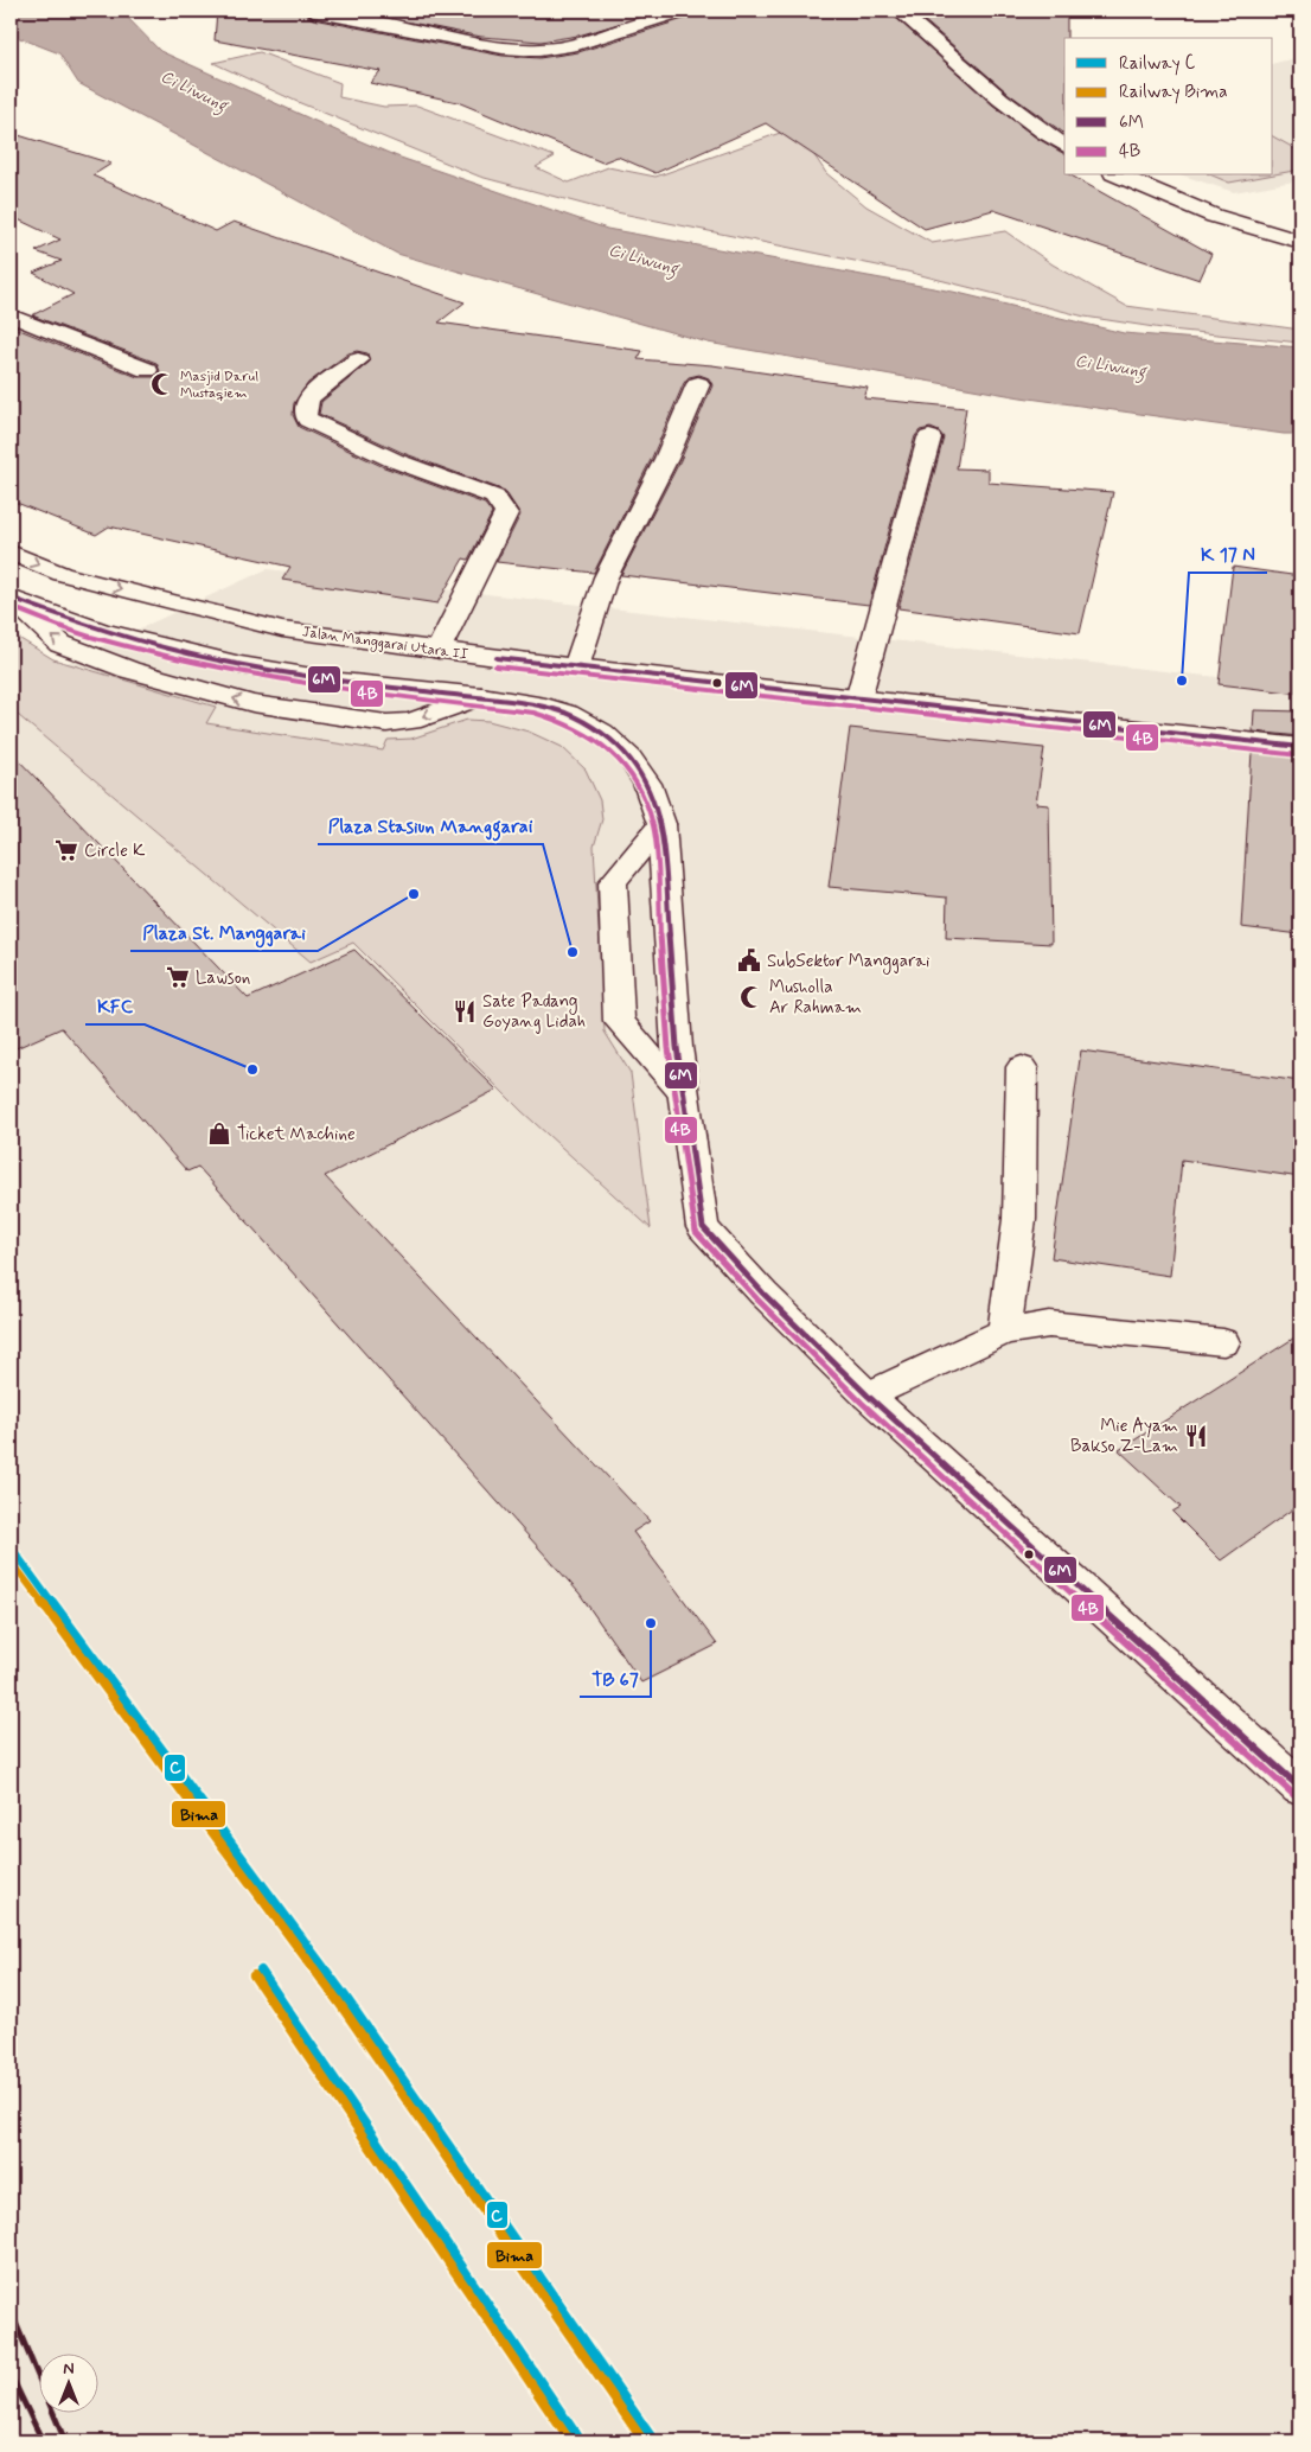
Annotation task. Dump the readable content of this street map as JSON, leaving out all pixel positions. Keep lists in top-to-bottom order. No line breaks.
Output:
{"streets":{"street":["Jalan Manggarai Utara II"]},"water":["Ci Liwung"],"places":{"mosque":["Masjid Darul Mustaqiem","Musholla Ar Rahmam"],"other":["K 17 N","Plaza St. Manggarai","Plaza Stasiun Manggarai","KFC","TB 67"],"supermarket":["Circle K","Lawson"],"public building":["SubSektor Manggarai"],"restaurant":["Sate Padang Goyang Lidah","Mie Ayam Bakso Z-Lam"],"shop":["Ticket Machine"]},"lines":["transit line 6M","transit line 4B","rail line C","rail line Bima"],"legend":["Railway C","Railway Bima","6M","4B"],"north":"top"}
